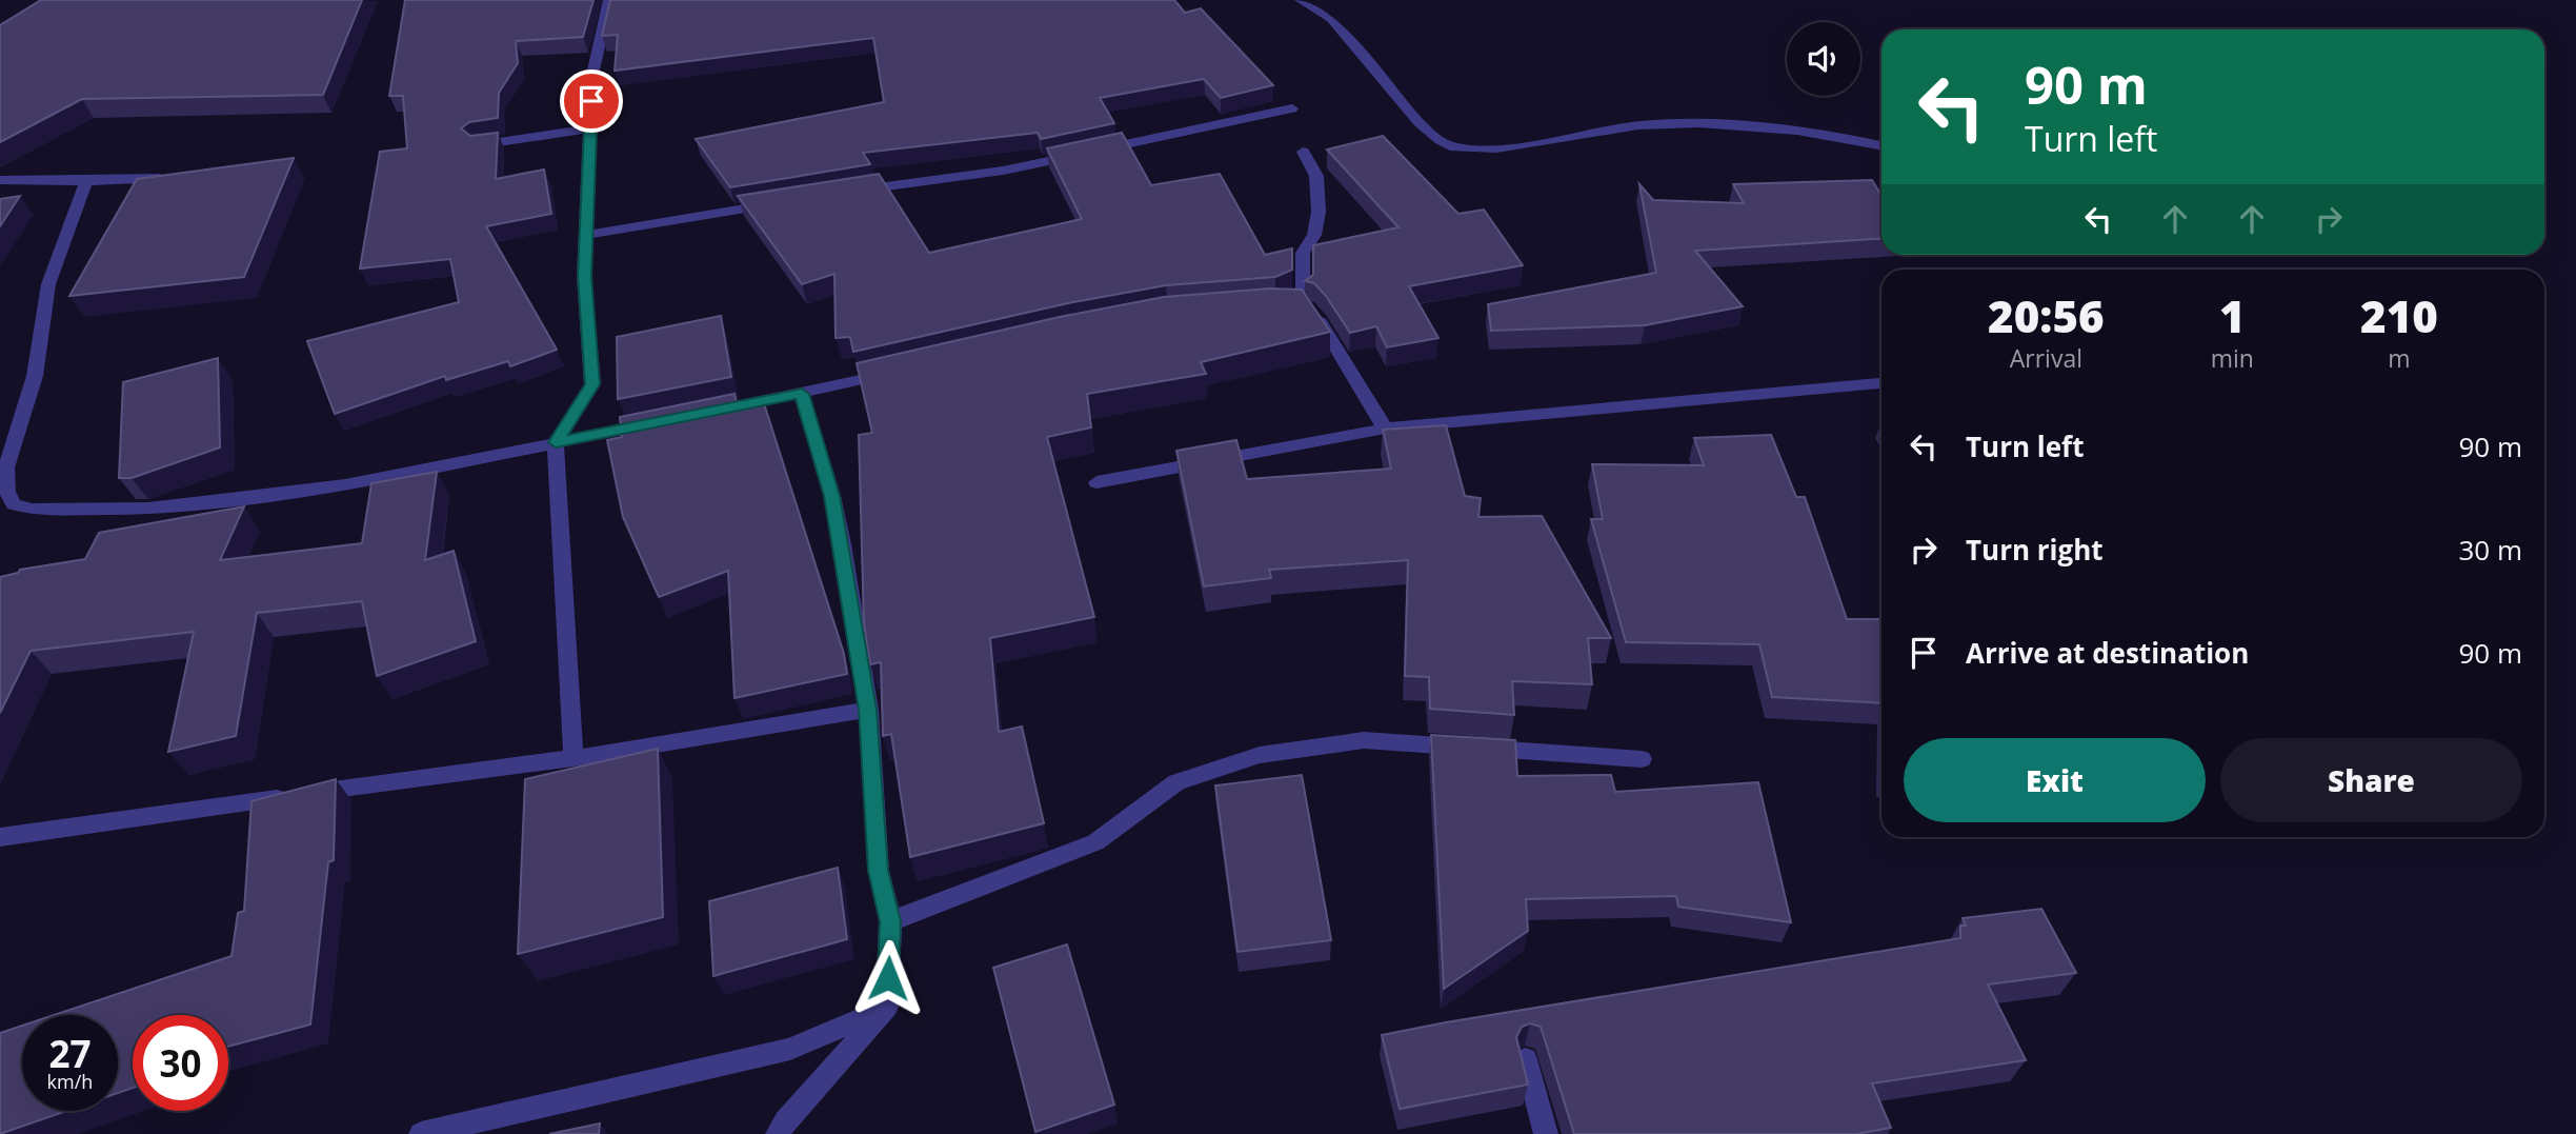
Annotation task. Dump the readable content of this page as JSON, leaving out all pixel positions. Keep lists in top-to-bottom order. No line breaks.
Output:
{"page":{"turn":["90 m","Turn left"],"eta":["20:56","Arrival","1","min","210","m"],"list":[{"name":"Turn left","value":"90 m"},{"name":"Turn right","value":"30 m"},{"name":"Arrive at destination","value":"90 m"}],"buttons":["Exit","Share"],"speed":"27 km/h","limit":"30"}}
